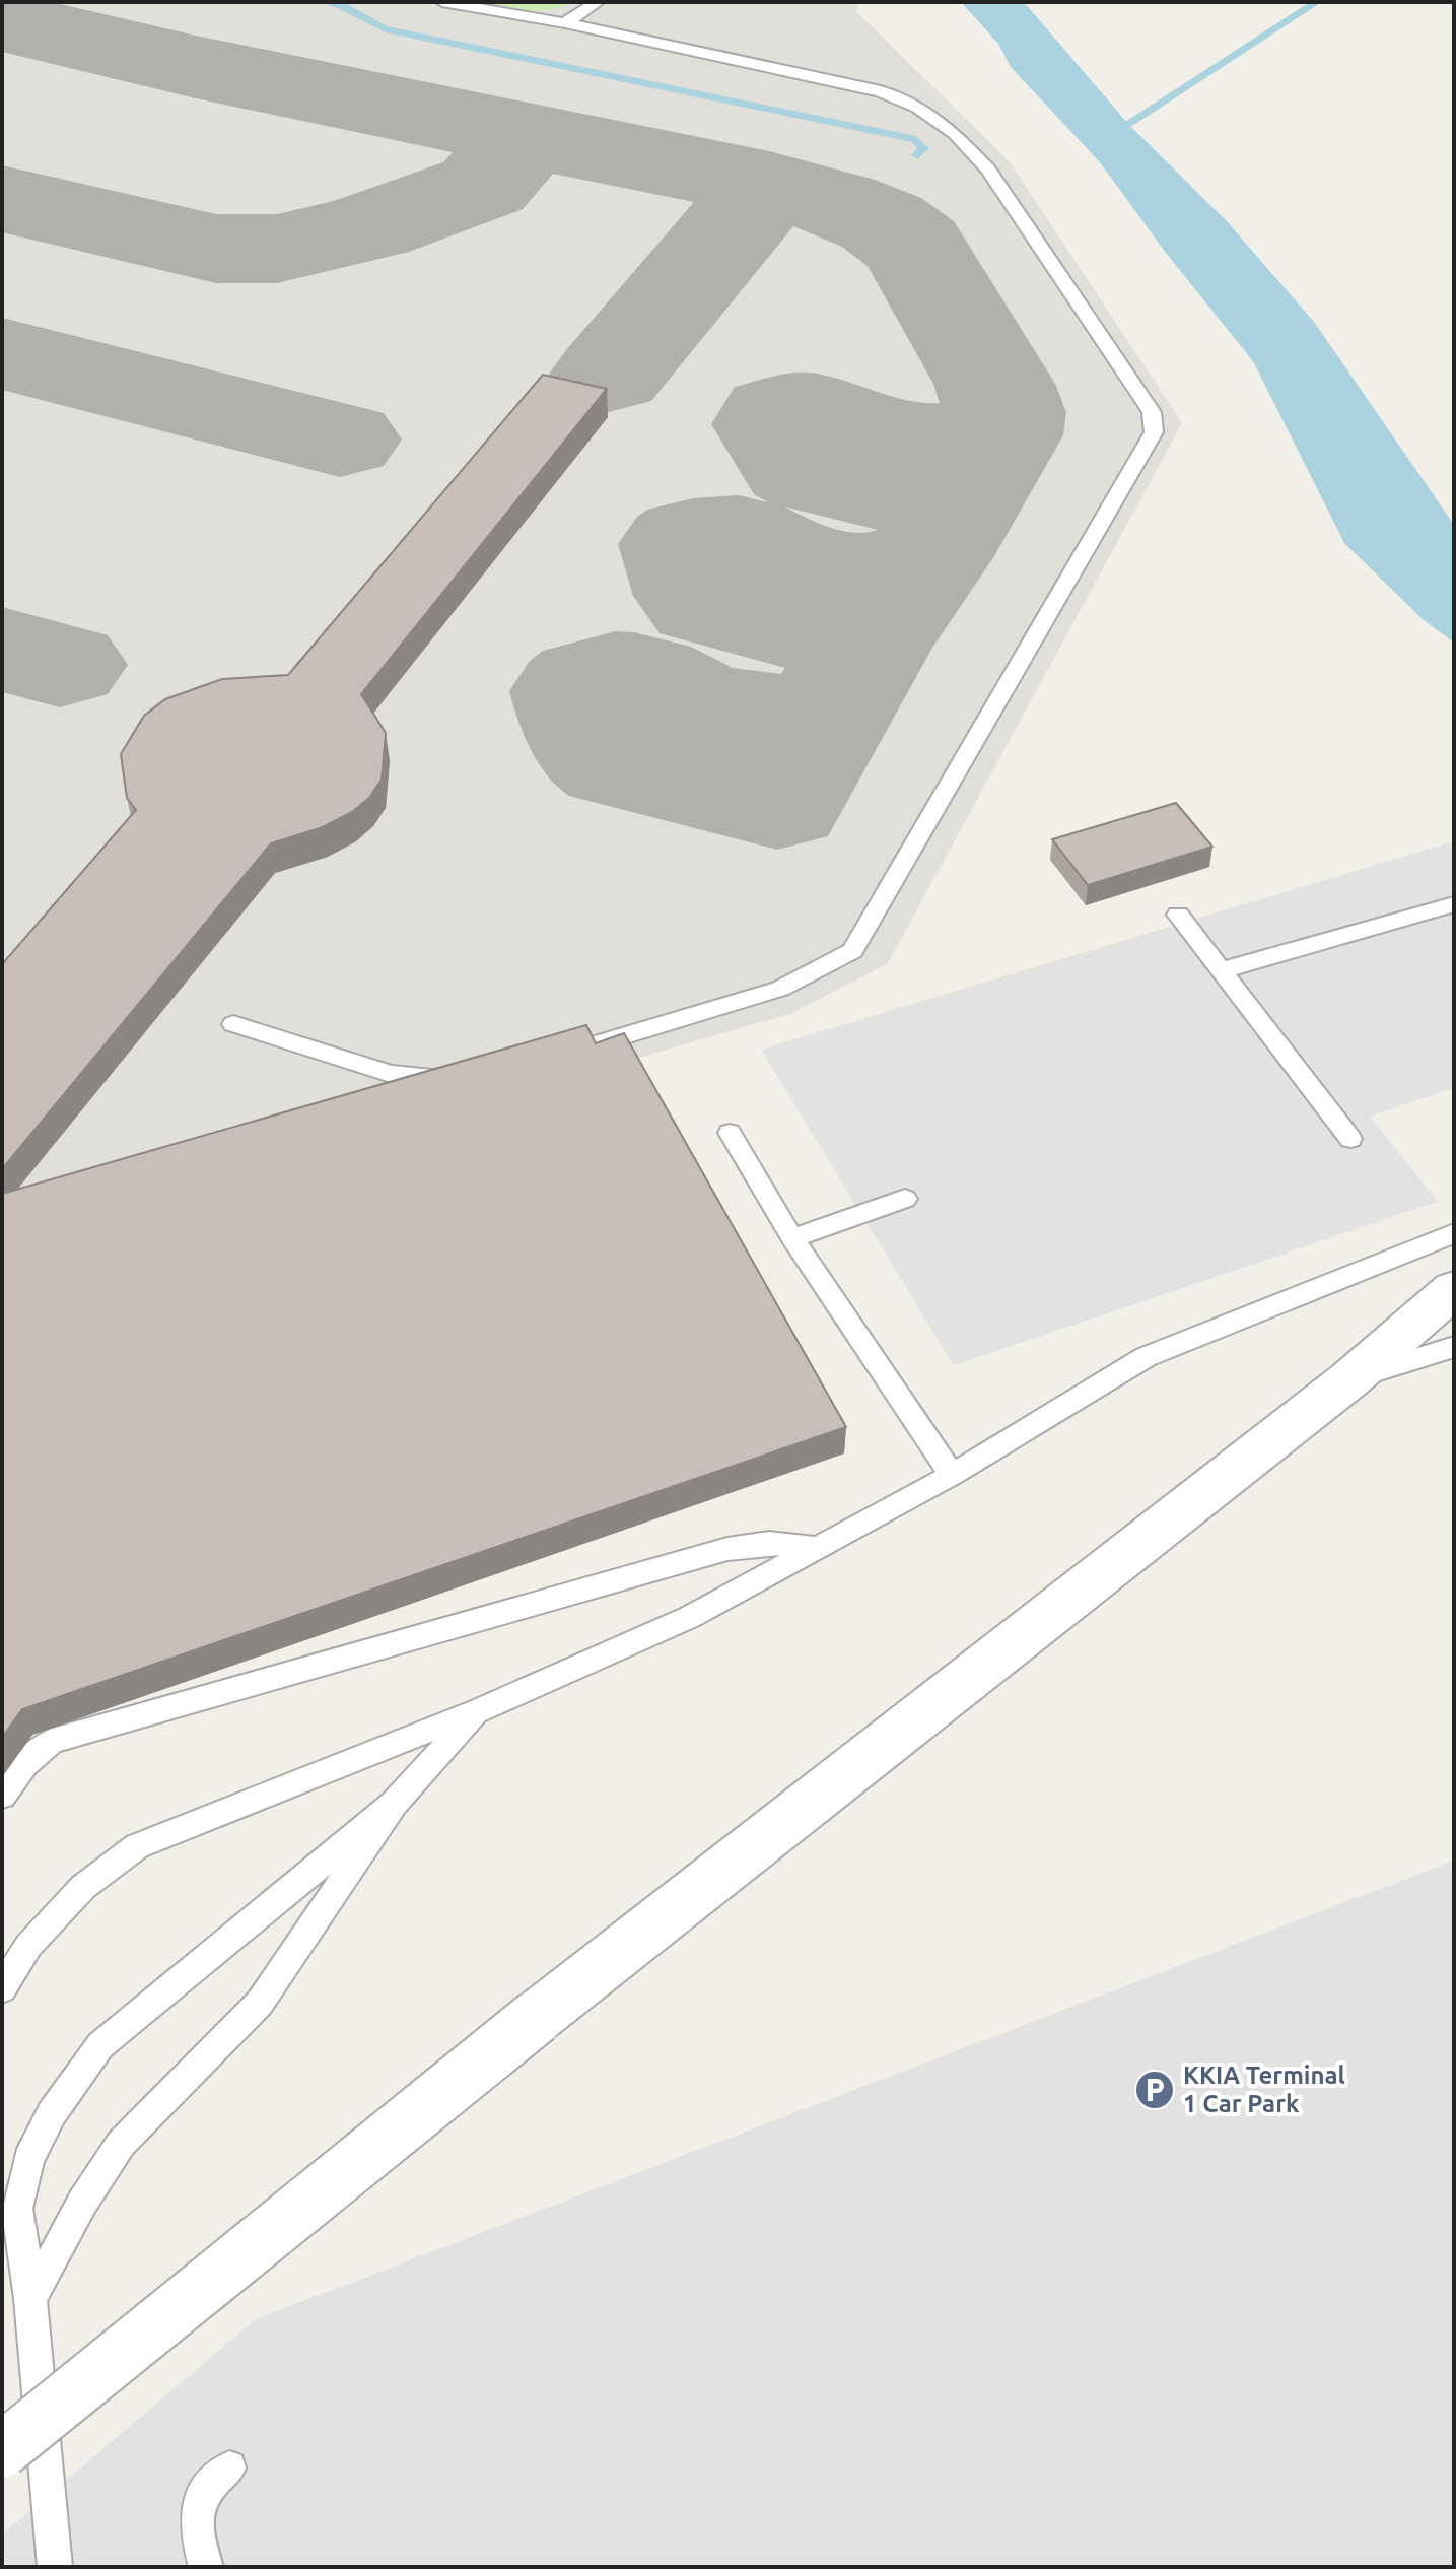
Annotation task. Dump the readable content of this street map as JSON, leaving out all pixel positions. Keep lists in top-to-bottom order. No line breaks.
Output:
{"places":{"parking":["KKIA Terminal 1 Car Park"]}}
